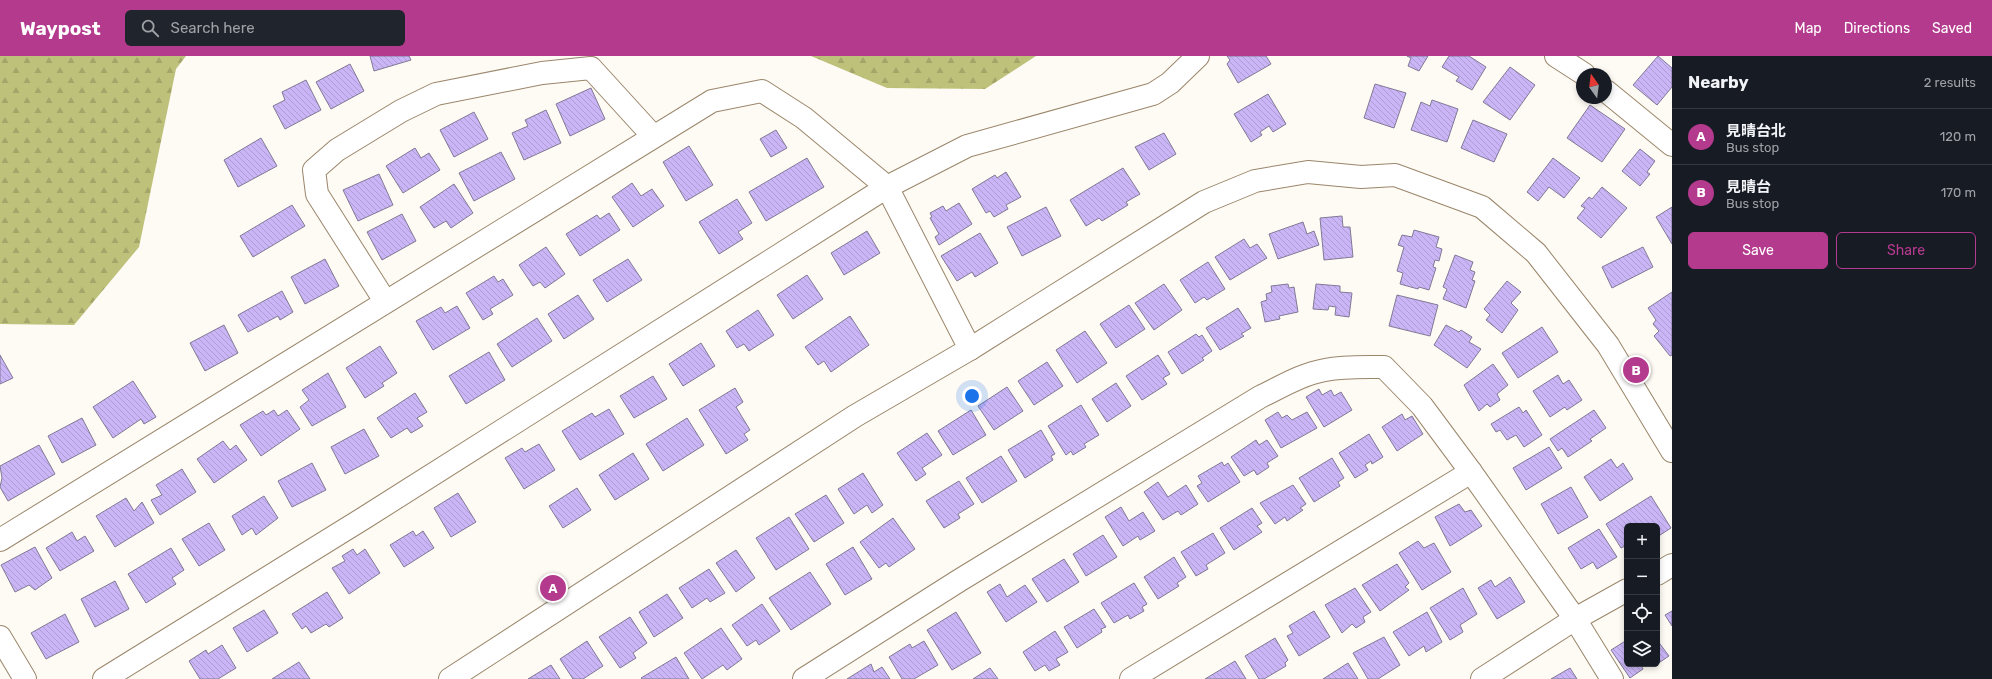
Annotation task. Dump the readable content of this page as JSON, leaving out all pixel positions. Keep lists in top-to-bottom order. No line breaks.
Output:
{"north":"top","page":{"header":"Waypost","search":"Search here","nav":["Map","Directions","Saved"],"heading":["Nearby","2 results"],"list":[{"mark":"A","name":"見晴台北","note":"Bus stop","value":"120 m"},{"mark":"B","name":"見晴台","note":"Bus stop","value":"170 m"}],"buttons":["Save","Share"],"pins":["B","A"],"map_buttons":["+","−"]}}
